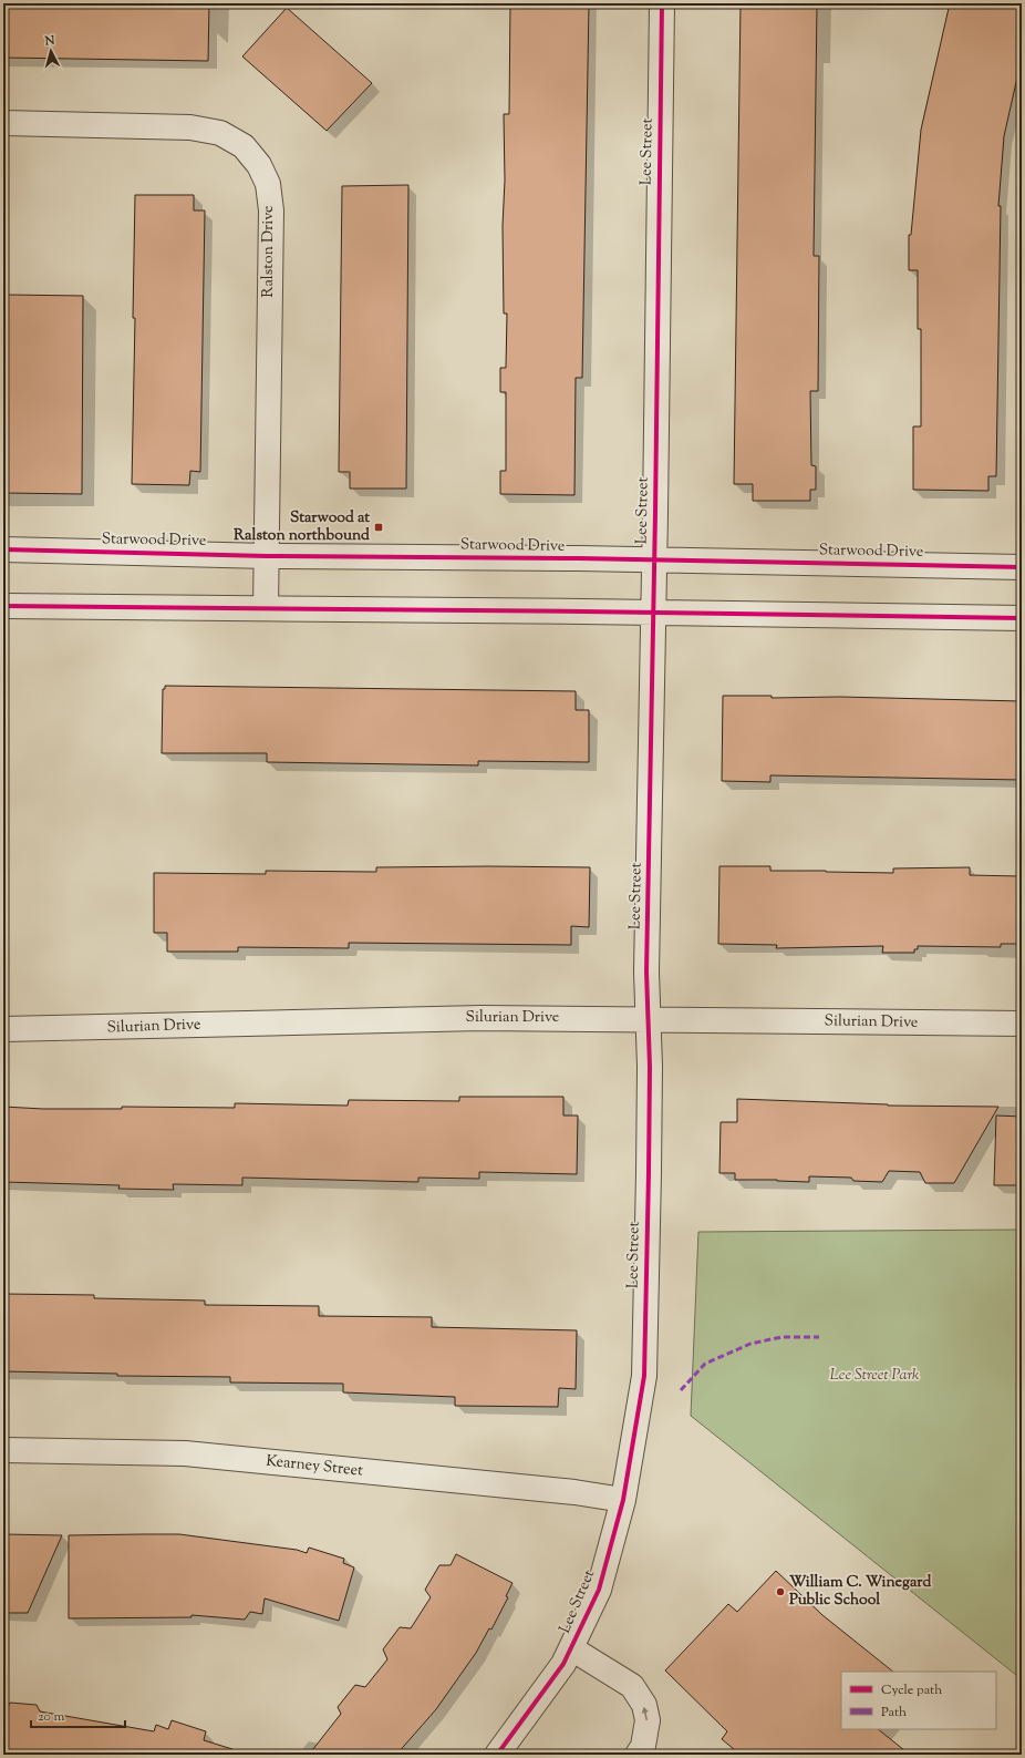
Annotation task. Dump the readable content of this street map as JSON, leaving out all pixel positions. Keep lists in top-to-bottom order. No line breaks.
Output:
{"streets":{"street":["Lee Street","Ralston Drive","Starwood Drive","Silurian Drive","Kearney Street"]},"crossings":[["Lee Street","Starwood Drive"],["Lee Street","Silurian Drive"],["Lee Street","Kearney Street"],["Ralston Drive","Starwood Drive"]],"parks":["Lee Street Park"],"places":{"transit":["Starwood at Ralston northbound"],"other":["William C. Winegard Public School"]},"legend":["Cycle path","Path"],"scale_bar":"20 m","north":"top"}
